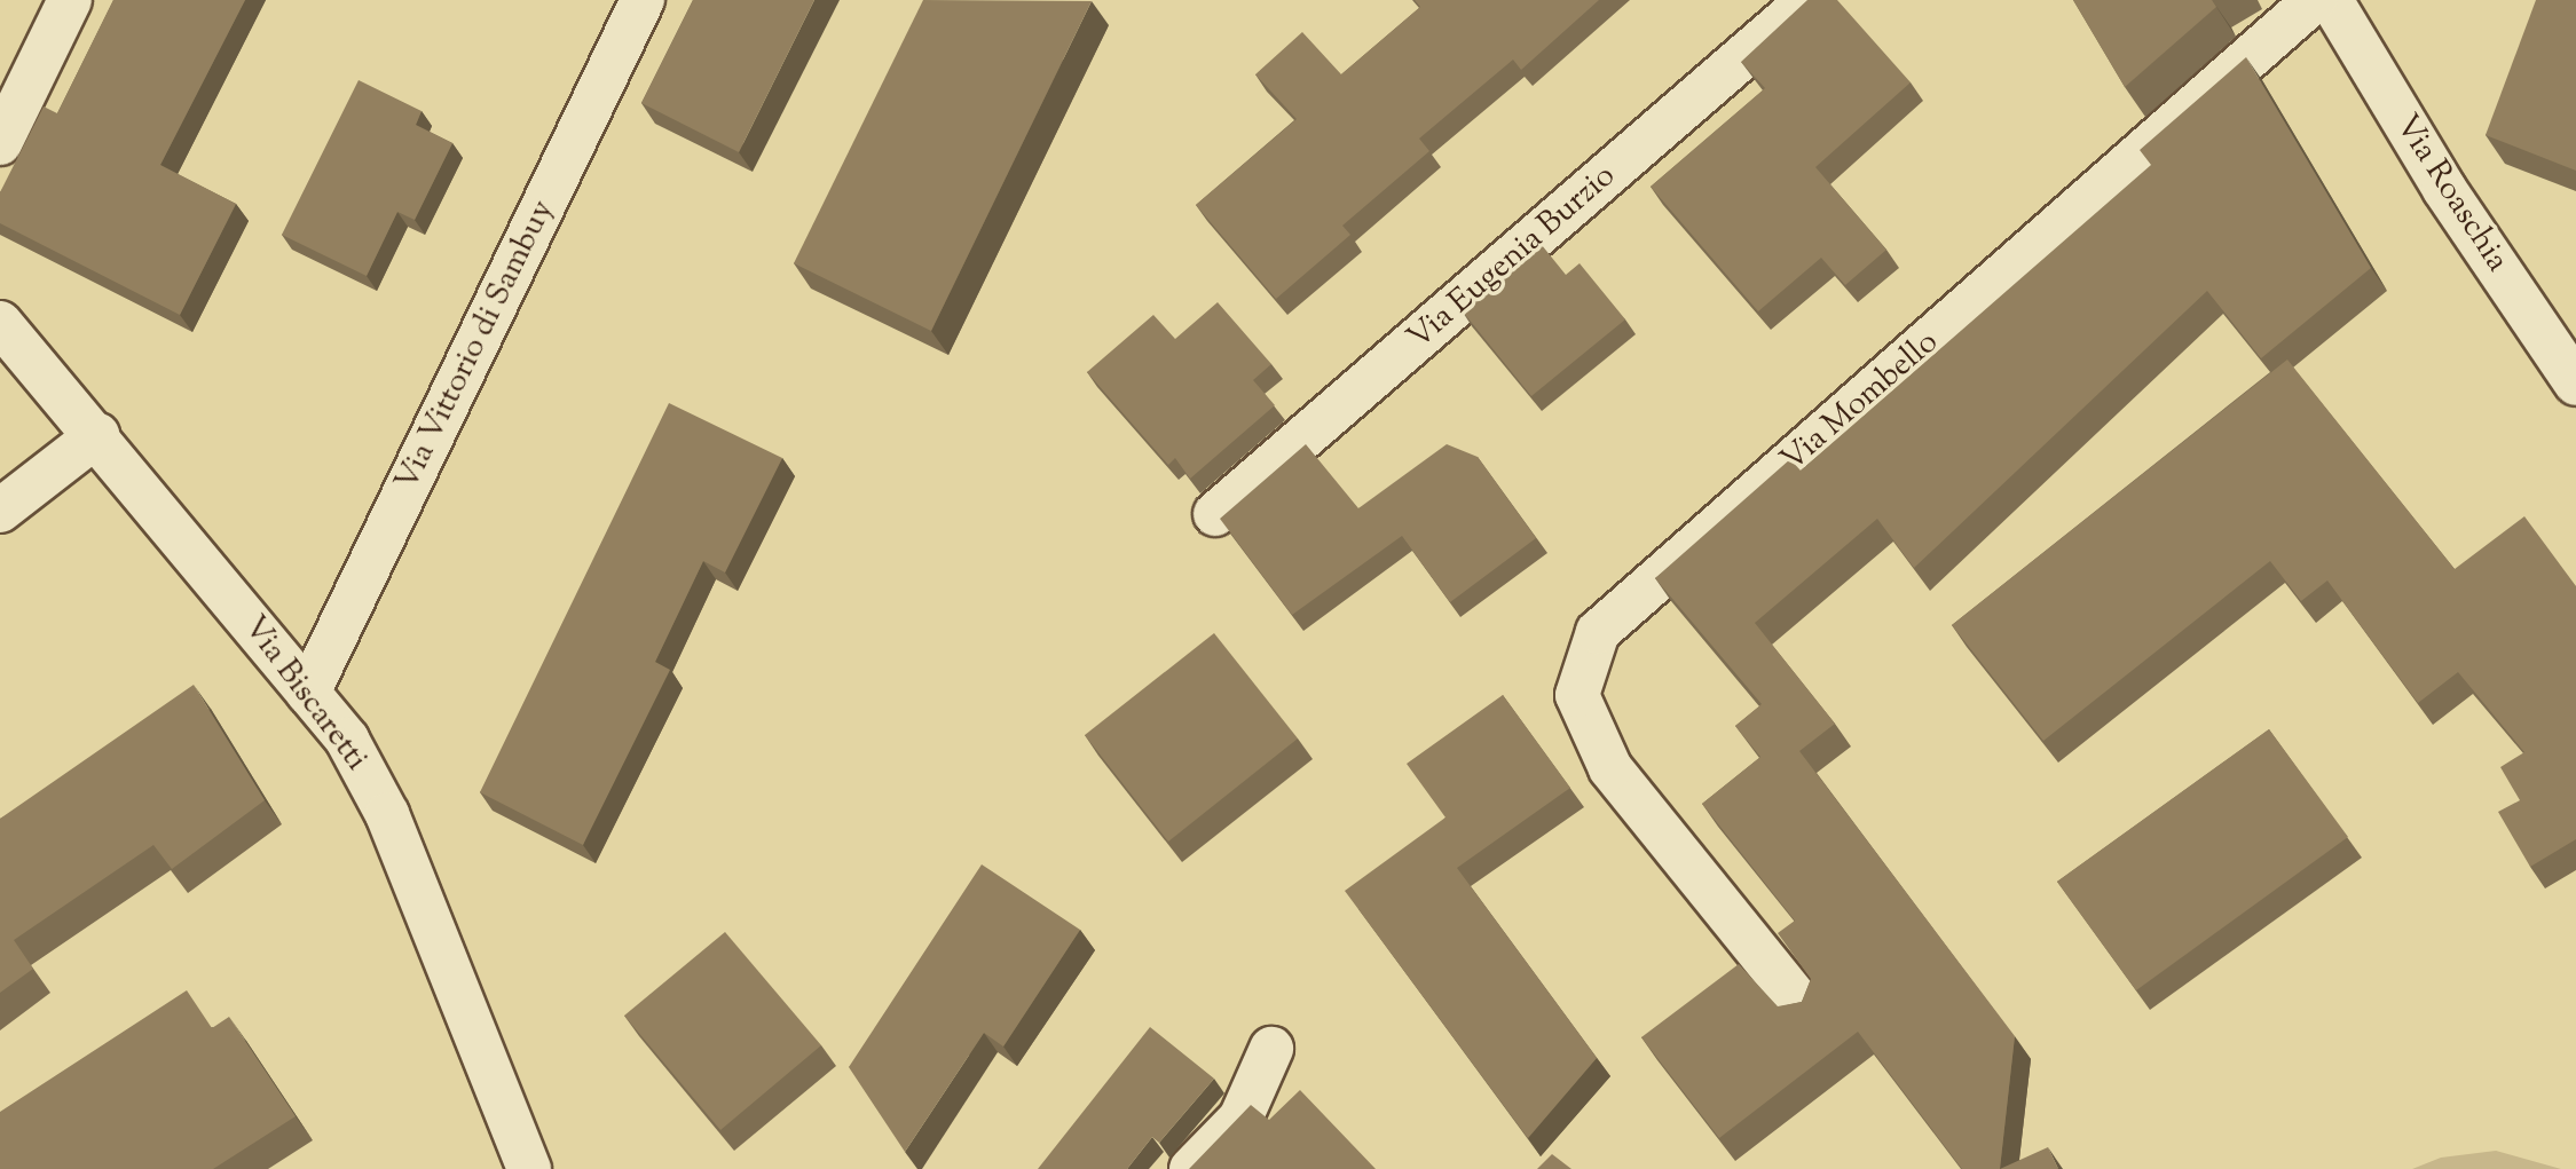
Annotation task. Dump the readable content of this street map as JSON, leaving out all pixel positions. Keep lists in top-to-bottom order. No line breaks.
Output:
{"streets":{"street":["Via Roaschia","Via Eugenia Burzio","Via Vittorio di Sambuy","Via Mombello","Via Biscaretti"]},"crossings":[["Via Vittorio di Sambuy","Via Biscaretti"]]}
